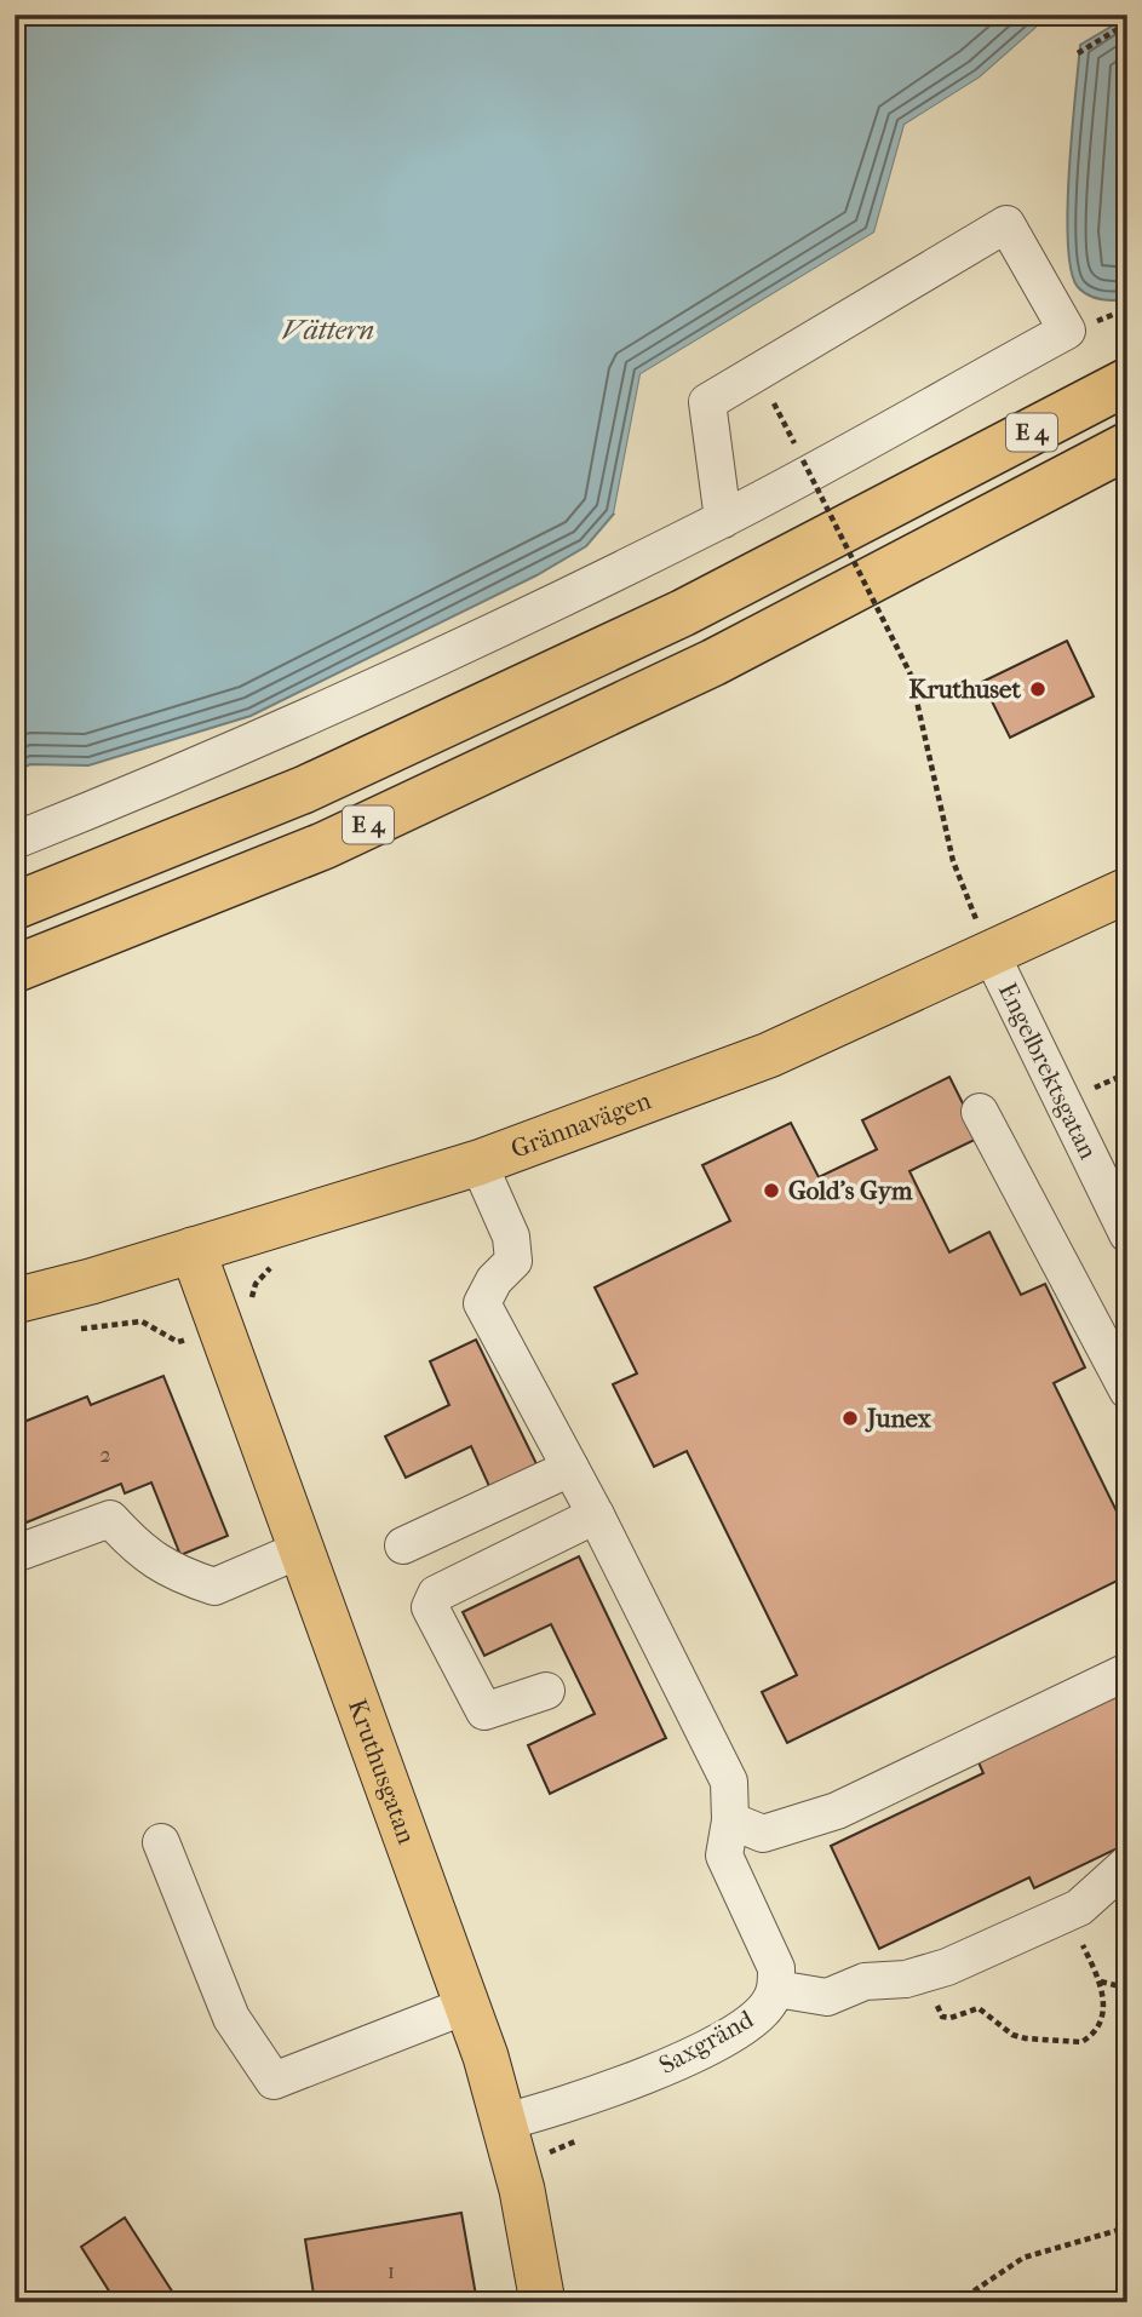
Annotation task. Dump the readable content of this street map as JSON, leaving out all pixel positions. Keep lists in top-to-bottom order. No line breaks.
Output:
{"streets":{"highway":["E 4"],"main road":["Grännavägen","Kruthusgatan"],"street":["Engelbrektsgatan","Saxgränd"]},"crossings":[["Engelbrektsgatan","Grännavägen"],["Grännavägen","Kruthusgatan"],["Grännavägen","Saxgränd"],["Kruthusgatan","Saxgränd"]],"water":["Vättern"],"places":["Kruthuset","Gold's Gym","Junex"],"house_numbers":["2","1"]}
